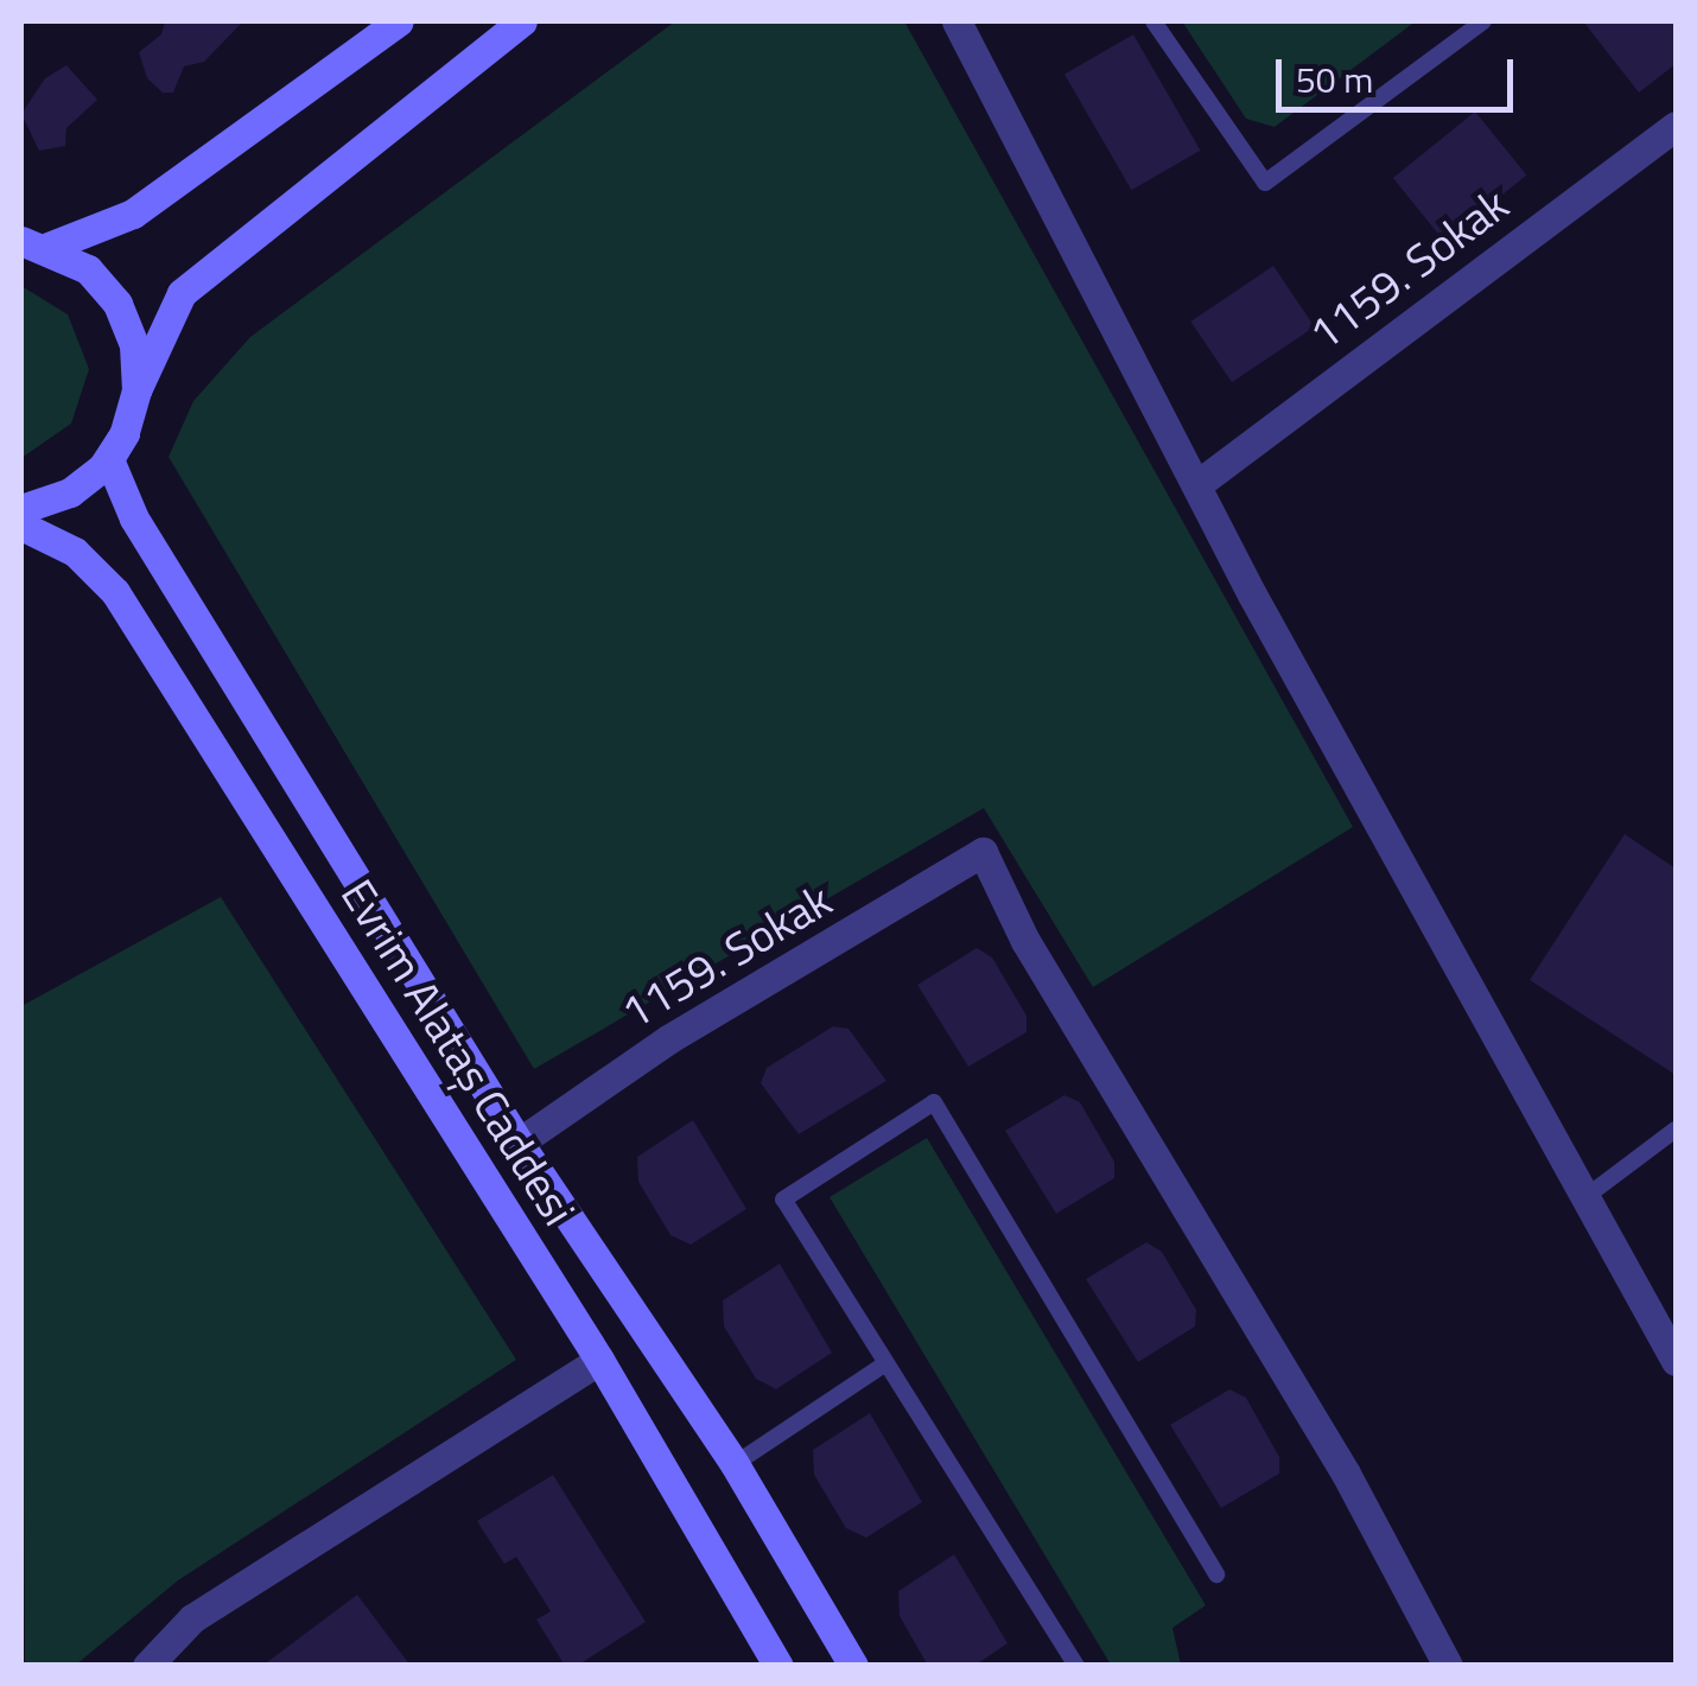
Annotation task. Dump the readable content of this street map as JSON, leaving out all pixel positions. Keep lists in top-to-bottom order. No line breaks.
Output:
{"streets":{"main road":["Evrim Alataş Caddesi"],"street":["1159. Sokak"]},"scale_bar":"50 m"}
